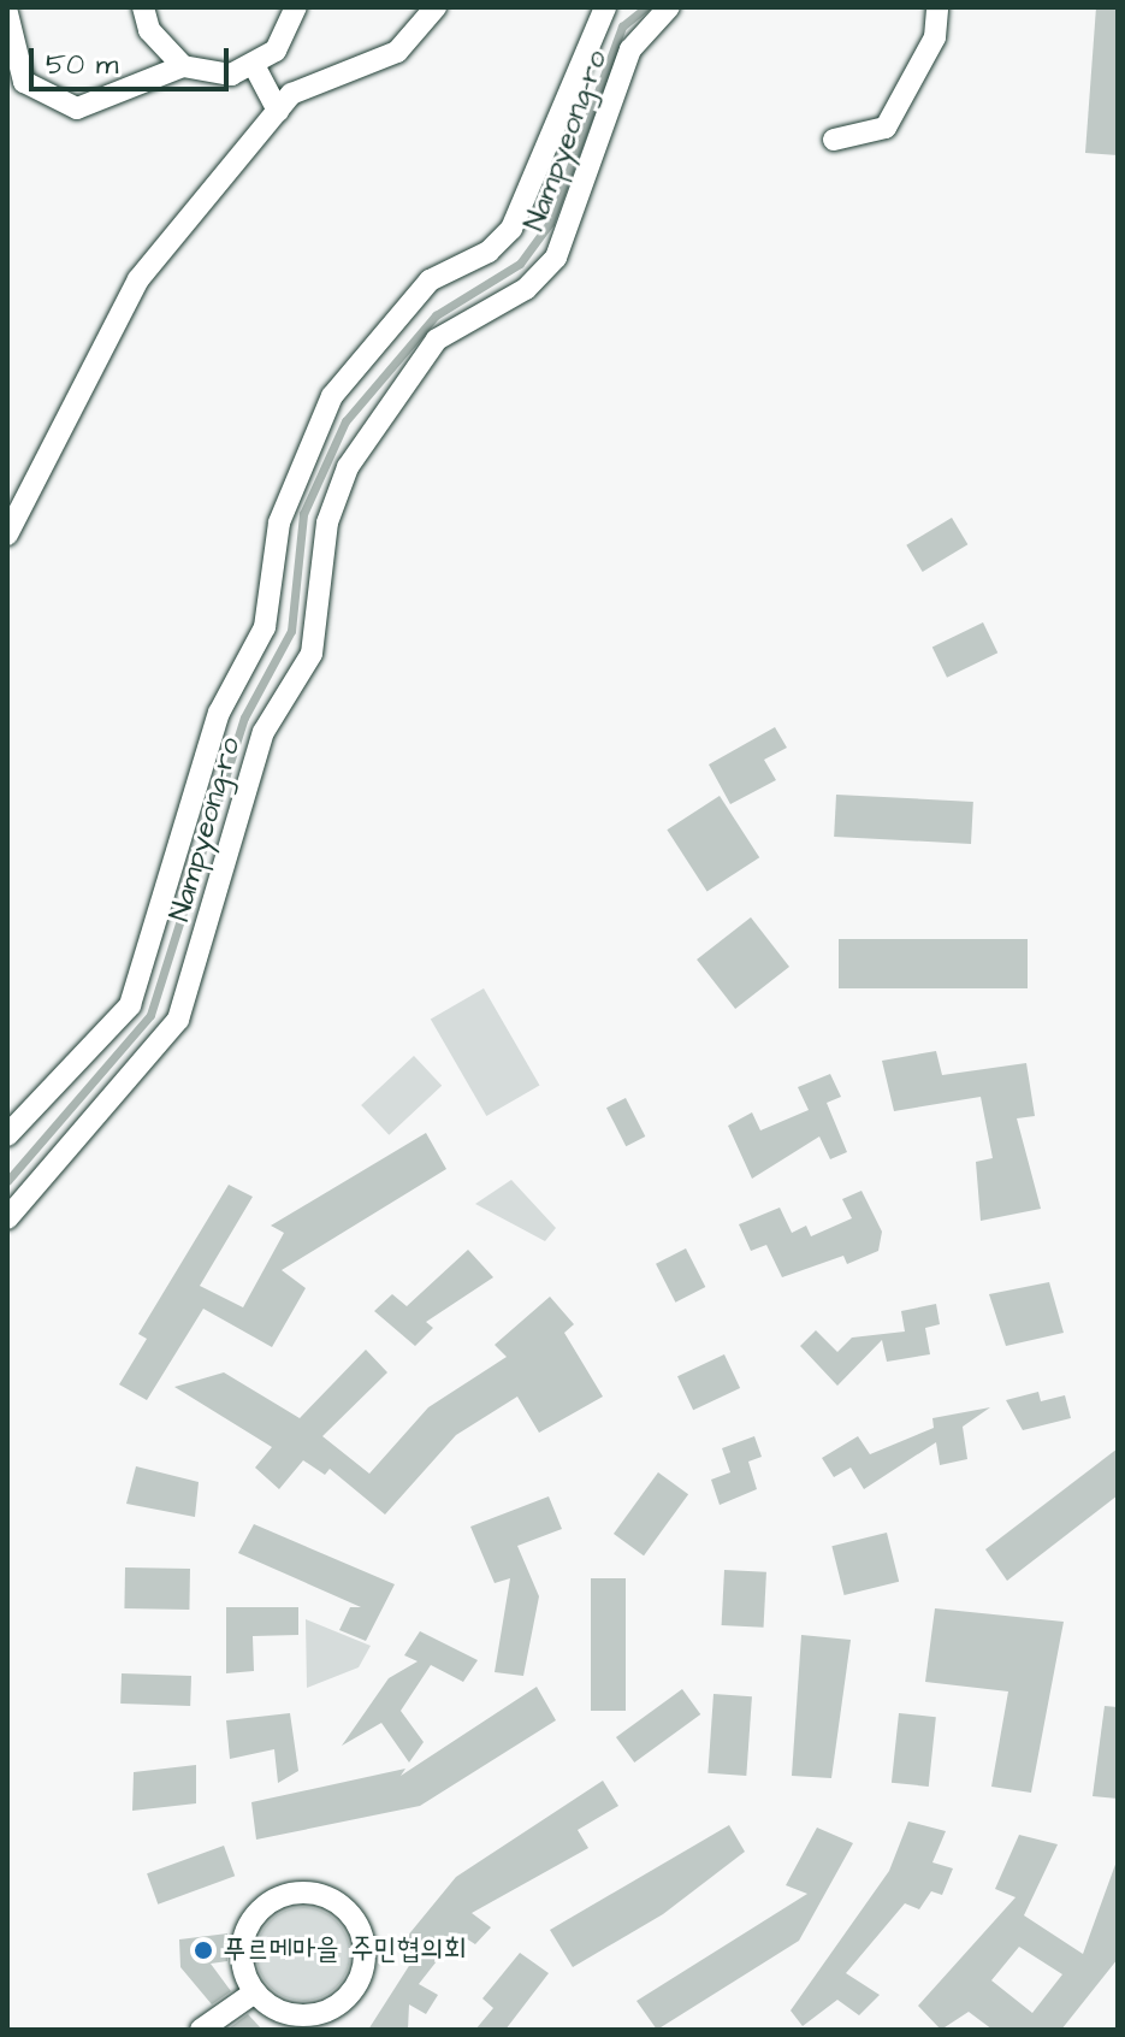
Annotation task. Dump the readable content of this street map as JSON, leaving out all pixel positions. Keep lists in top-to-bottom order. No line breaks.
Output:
{"streets":{"street":["Nampyeong-ro"]},"places":["푸르메마을 주민협의회"],"scale_bar":"50 m"}
